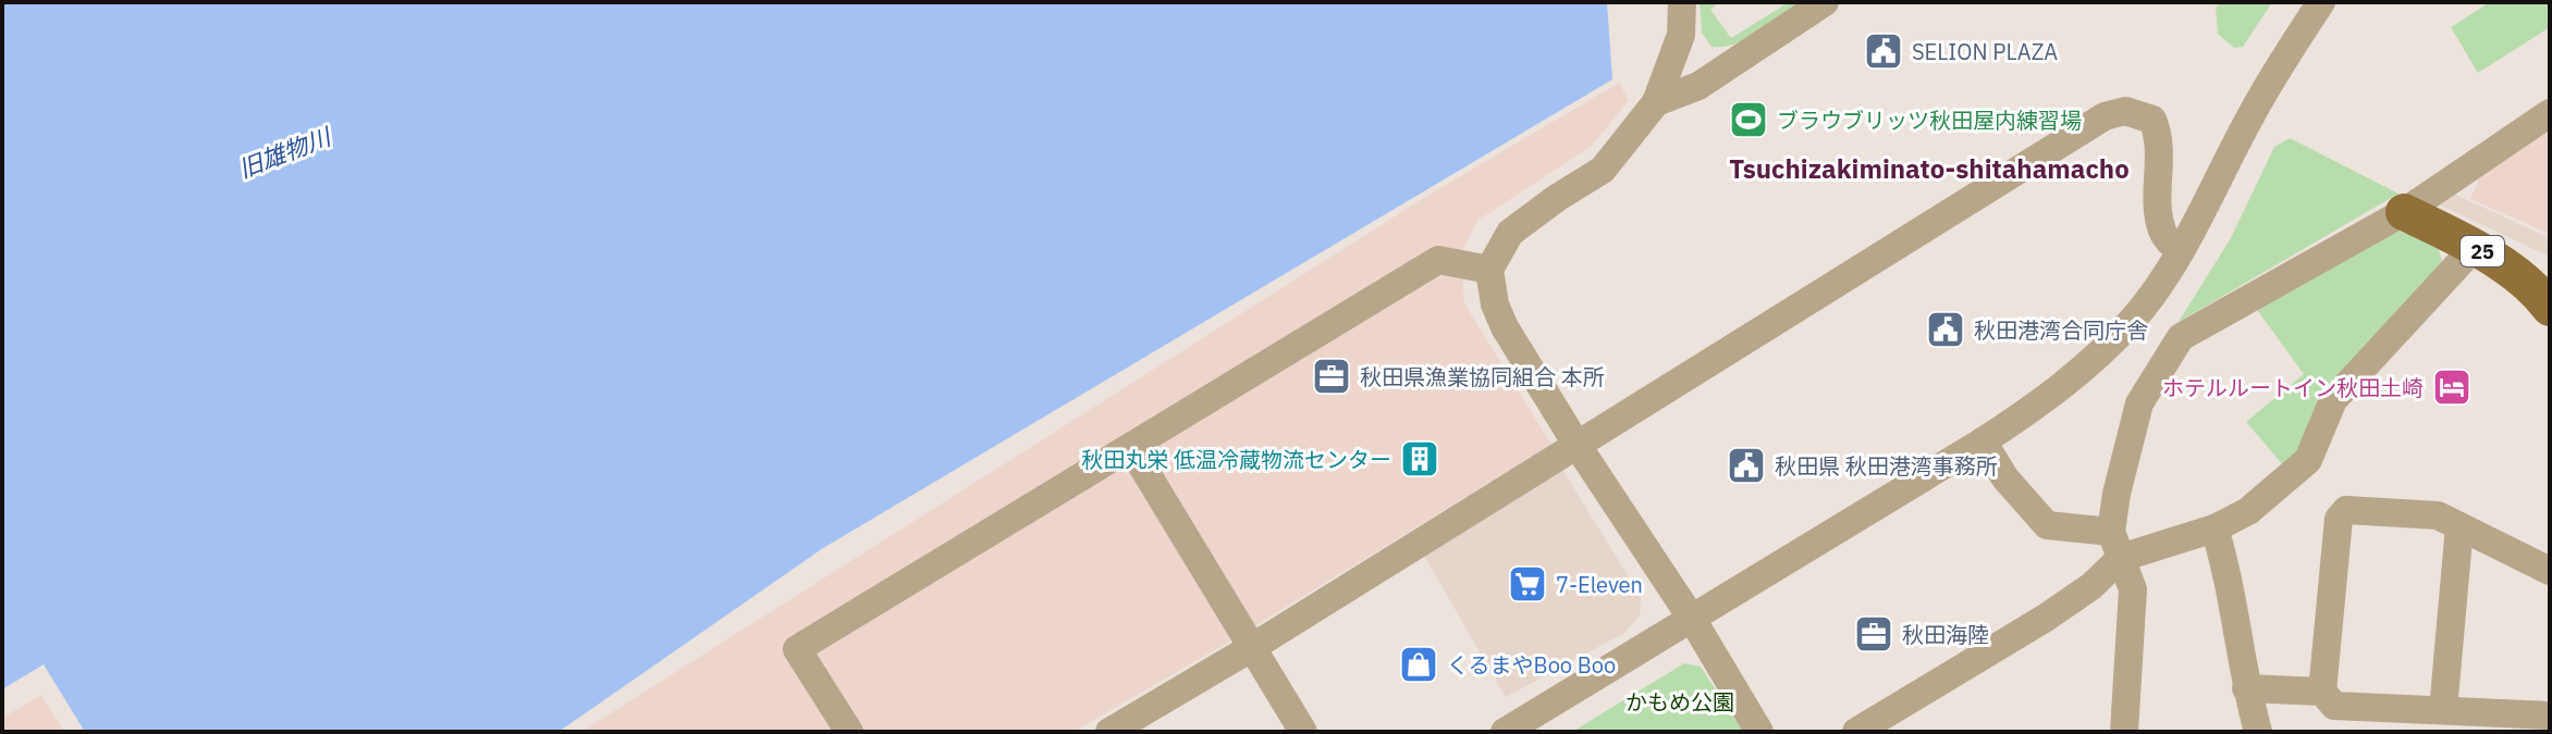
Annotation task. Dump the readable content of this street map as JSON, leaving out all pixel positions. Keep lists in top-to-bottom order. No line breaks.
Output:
{"streets":{"main road":["25"]},"districts":["Tsuchizakiminato-shitahamacho"],"water":["旧雄物川"],"parks":["かもめ公園"],"places":{"public building":["SELION PLAZA","秋田港湾合同庁舎","秋田県 秋田港湾事務所"],"sports":["ブラウブリッツ秋田屋内練習場"],"office":["秋田県漁業協同組合 本所","秋田海陸"],"hotel":["ホテルルートイン秋田土崎"],"building":["秋田丸栄 低温冷蔵物流センター"],"supermarket":["7-Eleven"],"shop":["くるまやBoo Boo"]}}
